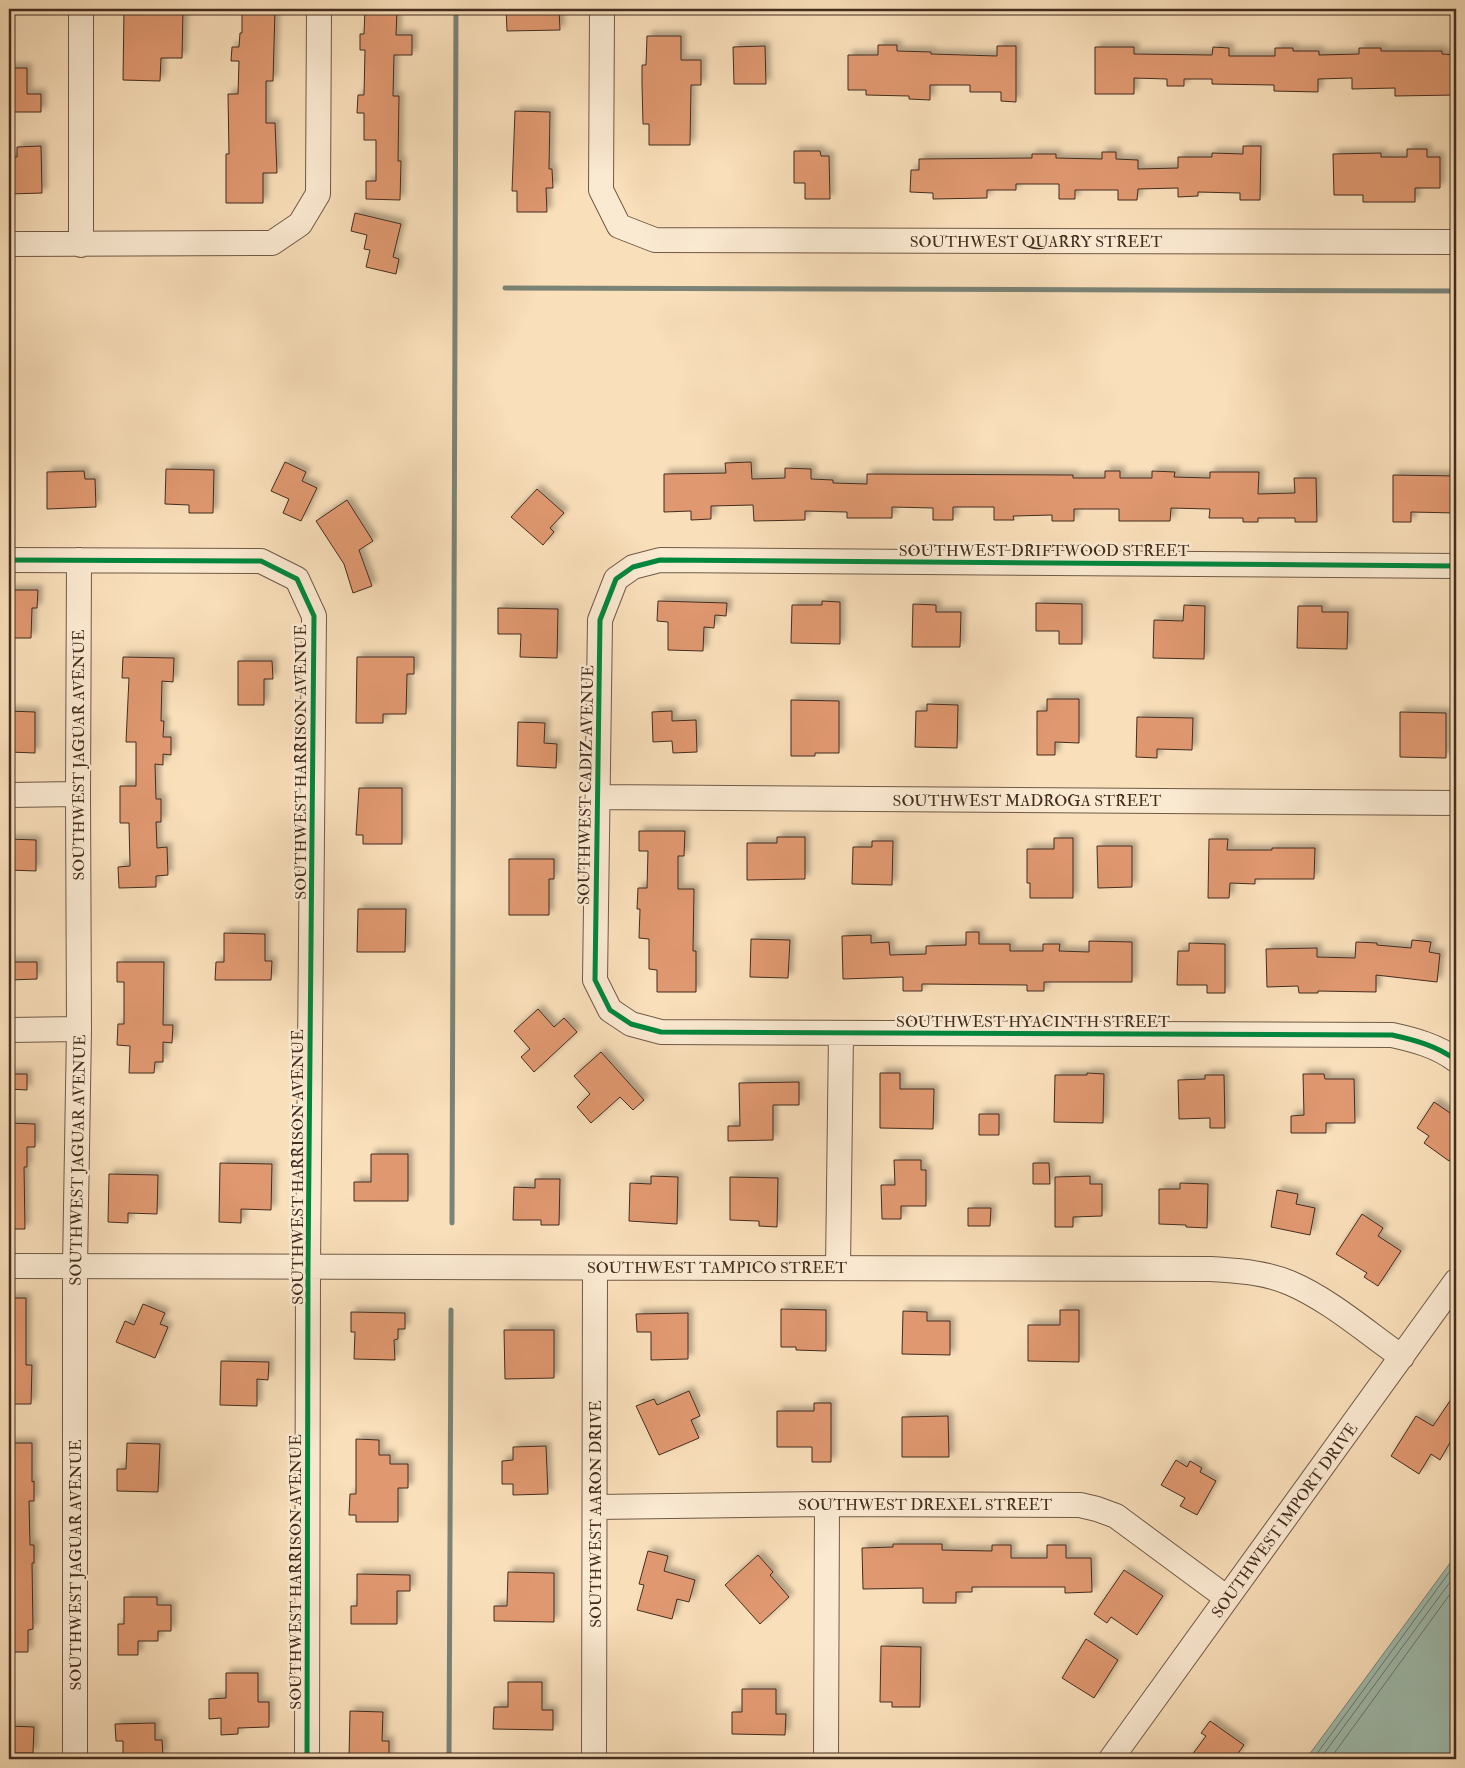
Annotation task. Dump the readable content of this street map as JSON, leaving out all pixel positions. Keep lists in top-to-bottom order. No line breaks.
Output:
{"streets":{"street":["SOUTHWEST QUARRY STREET","SOUTHWEST DRIFTWOOD STREET","SOUTHWEST JAGUAR AVENUE","SOUTHWEST HARRISON AVENUE","SOUTHWEST CADIZ AVENUE","SOUTHWEST MADROGA STREET","SOUTHWEST HYACINTH STREET","SOUTHWEST TAMPICO STREET","SOUTHWEST DREXEL STREET","SOUTHWEST AARON DRIVE","SOUTHWEST IMPORT DRIVE"]},"crossings":[["SOUTHWEST DRIFTWOOD STREET","SOUTHWEST CADIZ AVENUE"],["SOUTHWEST JAGUAR AVENUE","SOUTHWEST HARRISON AVENUE"],["SOUTHWEST JAGUAR AVENUE","SOUTHWEST TAMPICO STREET"],["SOUTHWEST HARRISON AVENUE","SOUTHWEST TAMPICO STREET"],["SOUTHWEST CADIZ AVENUE","SOUTHWEST MADROGA STREET"],["SOUTHWEST CADIZ AVENUE","SOUTHWEST HYACINTH STREET"],["SOUTHWEST TAMPICO STREET","SOUTHWEST AARON DRIVE"],["SOUTHWEST TAMPICO STREET","SOUTHWEST IMPORT DRIVE"],["SOUTHWEST DREXEL STREET","SOUTHWEST AARON DRIVE"],["SOUTHWEST DREXEL STREET","SOUTHWEST IMPORT DRIVE"]]}
